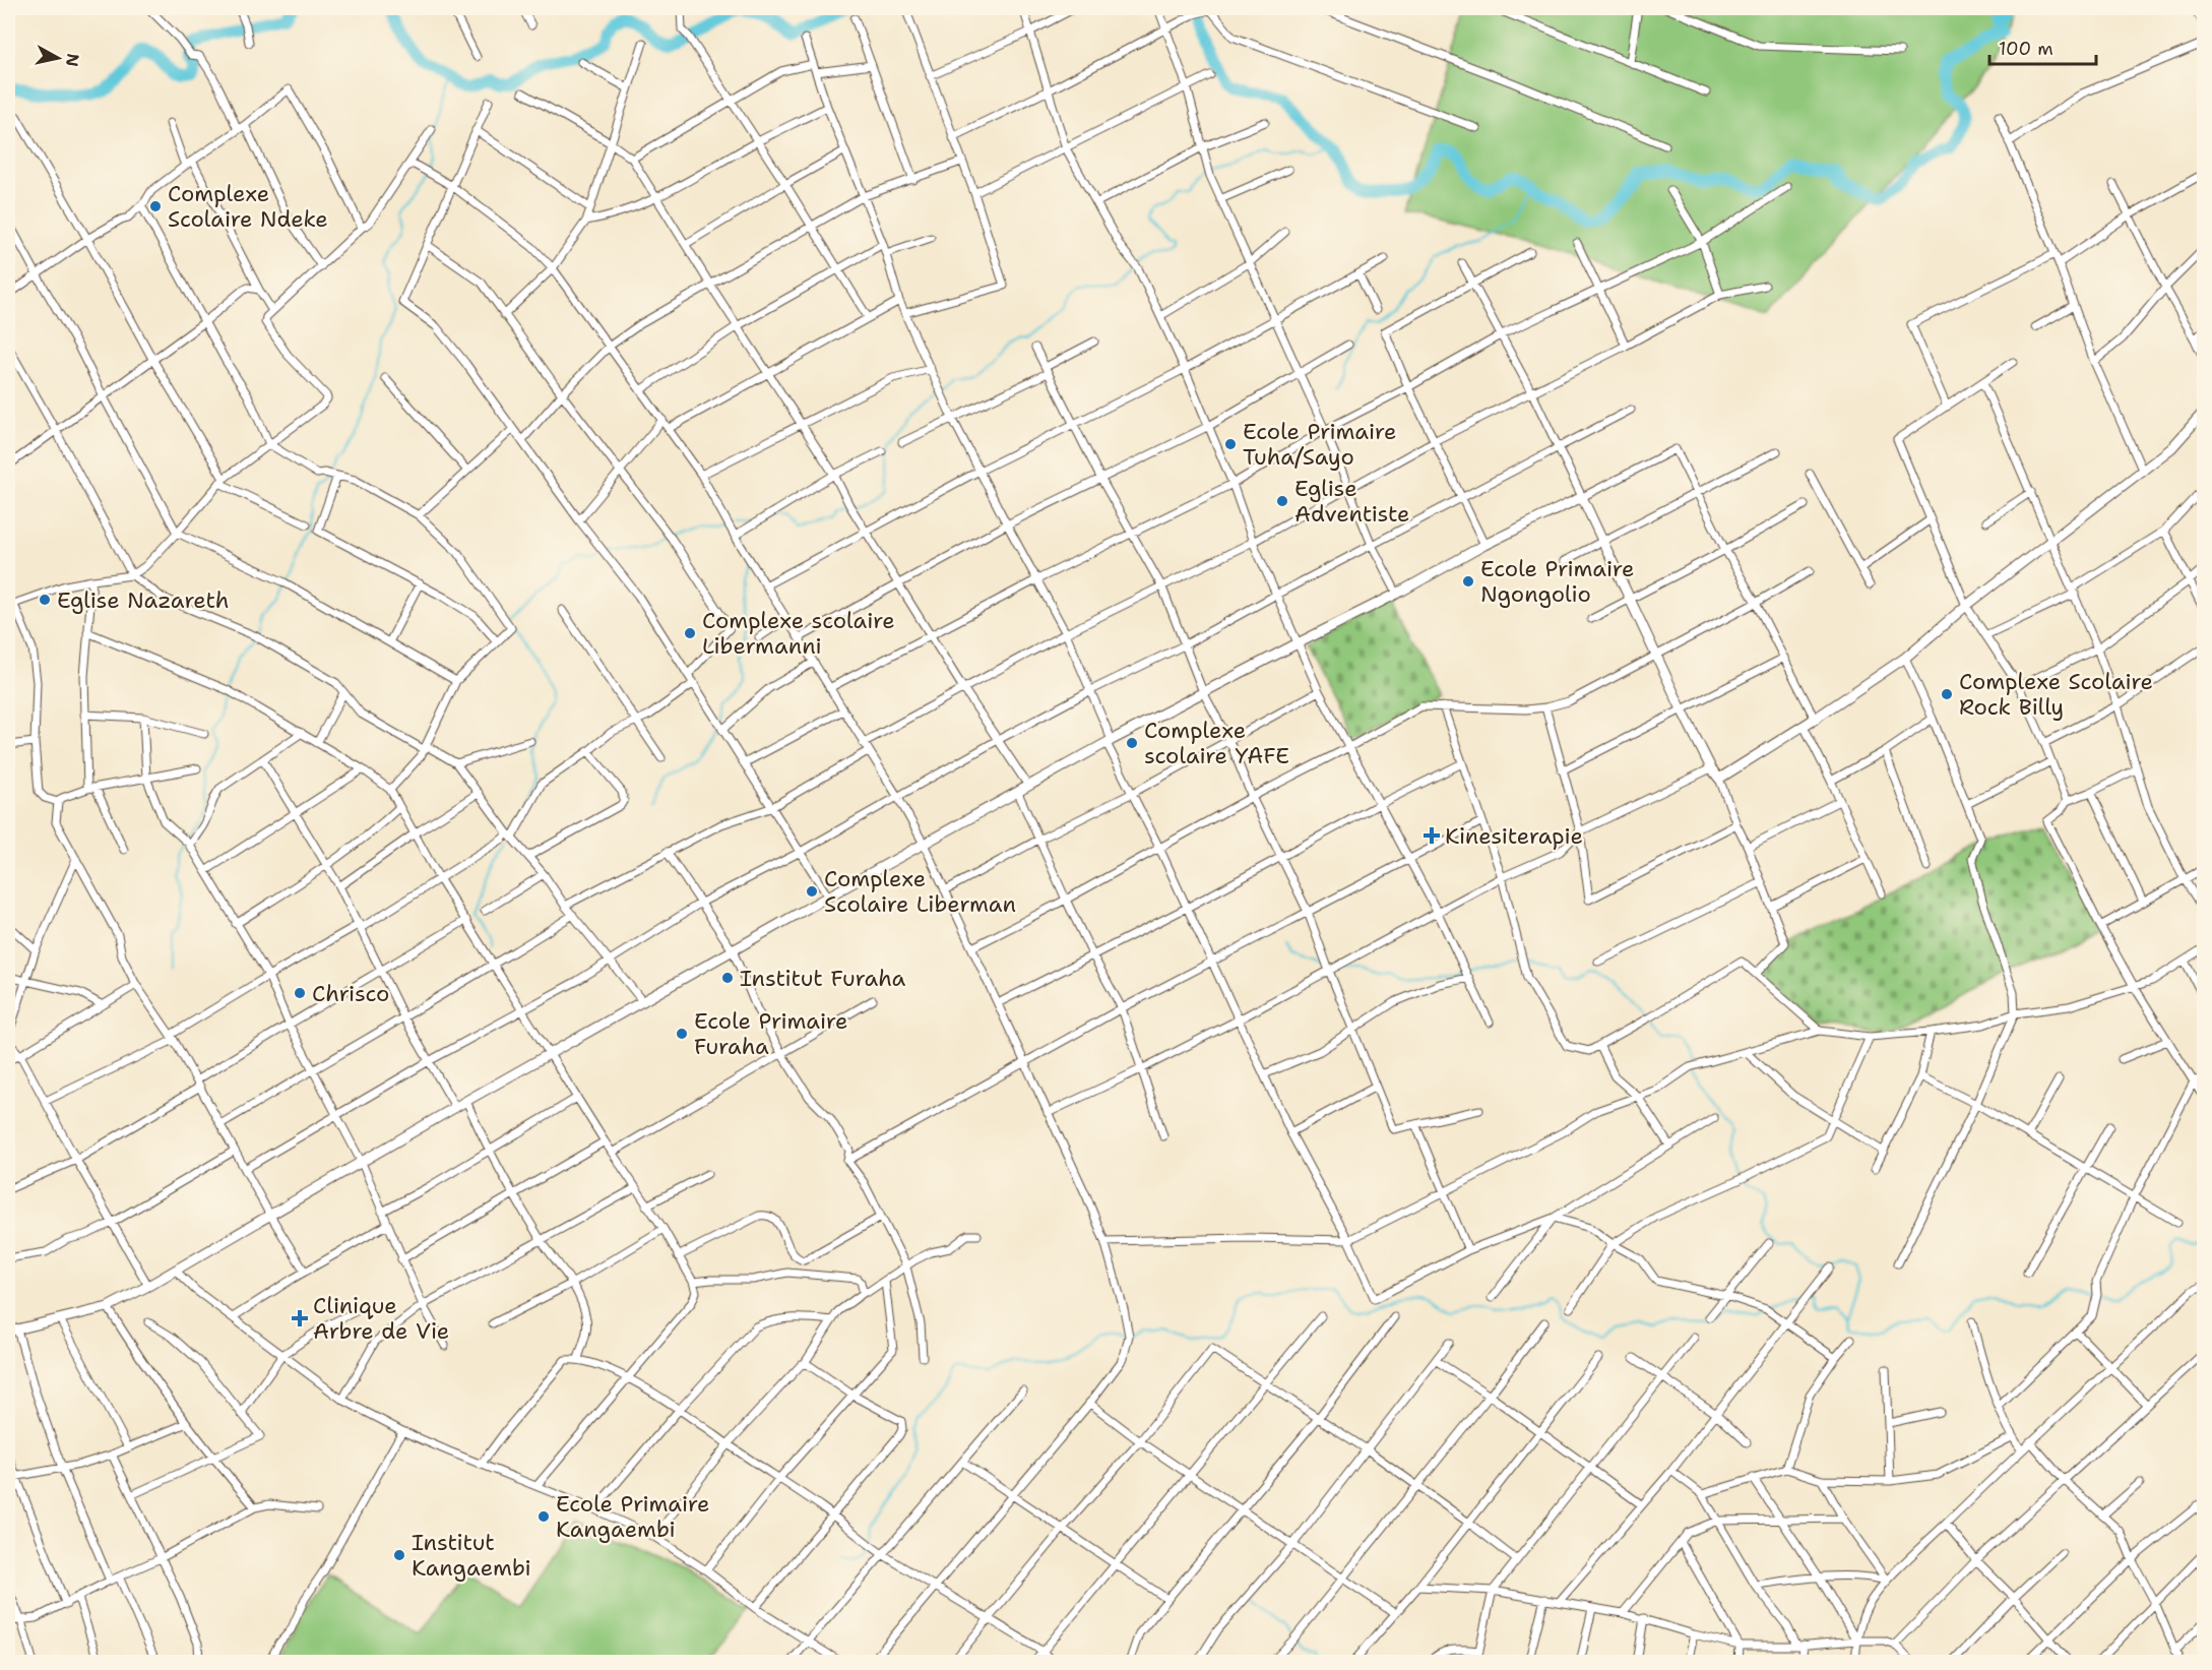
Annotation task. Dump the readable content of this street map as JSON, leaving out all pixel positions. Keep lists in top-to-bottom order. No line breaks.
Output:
{"places":{"other":["Complexe Scolaire Ndeke","Ecole Primaire Tuha/Sayo","Eglise Adventiste","Ecole Primaire Ngongolio","Eglise Nazareth","Complexe scolaire Libermanni","Complexe Scolaire Rock Billy","Complexe scolaire YAFE","Complexe Scolaire Liberman","Institut Furaha","Chrisco","Ecole Primaire Furaha","Ecole Primaire Kangaembi","Institut Kangaembi"],"health":["Kinesiterapie","Clinique Arbre de Vie"]},"scale_bar":"100 m","north":"right"}
